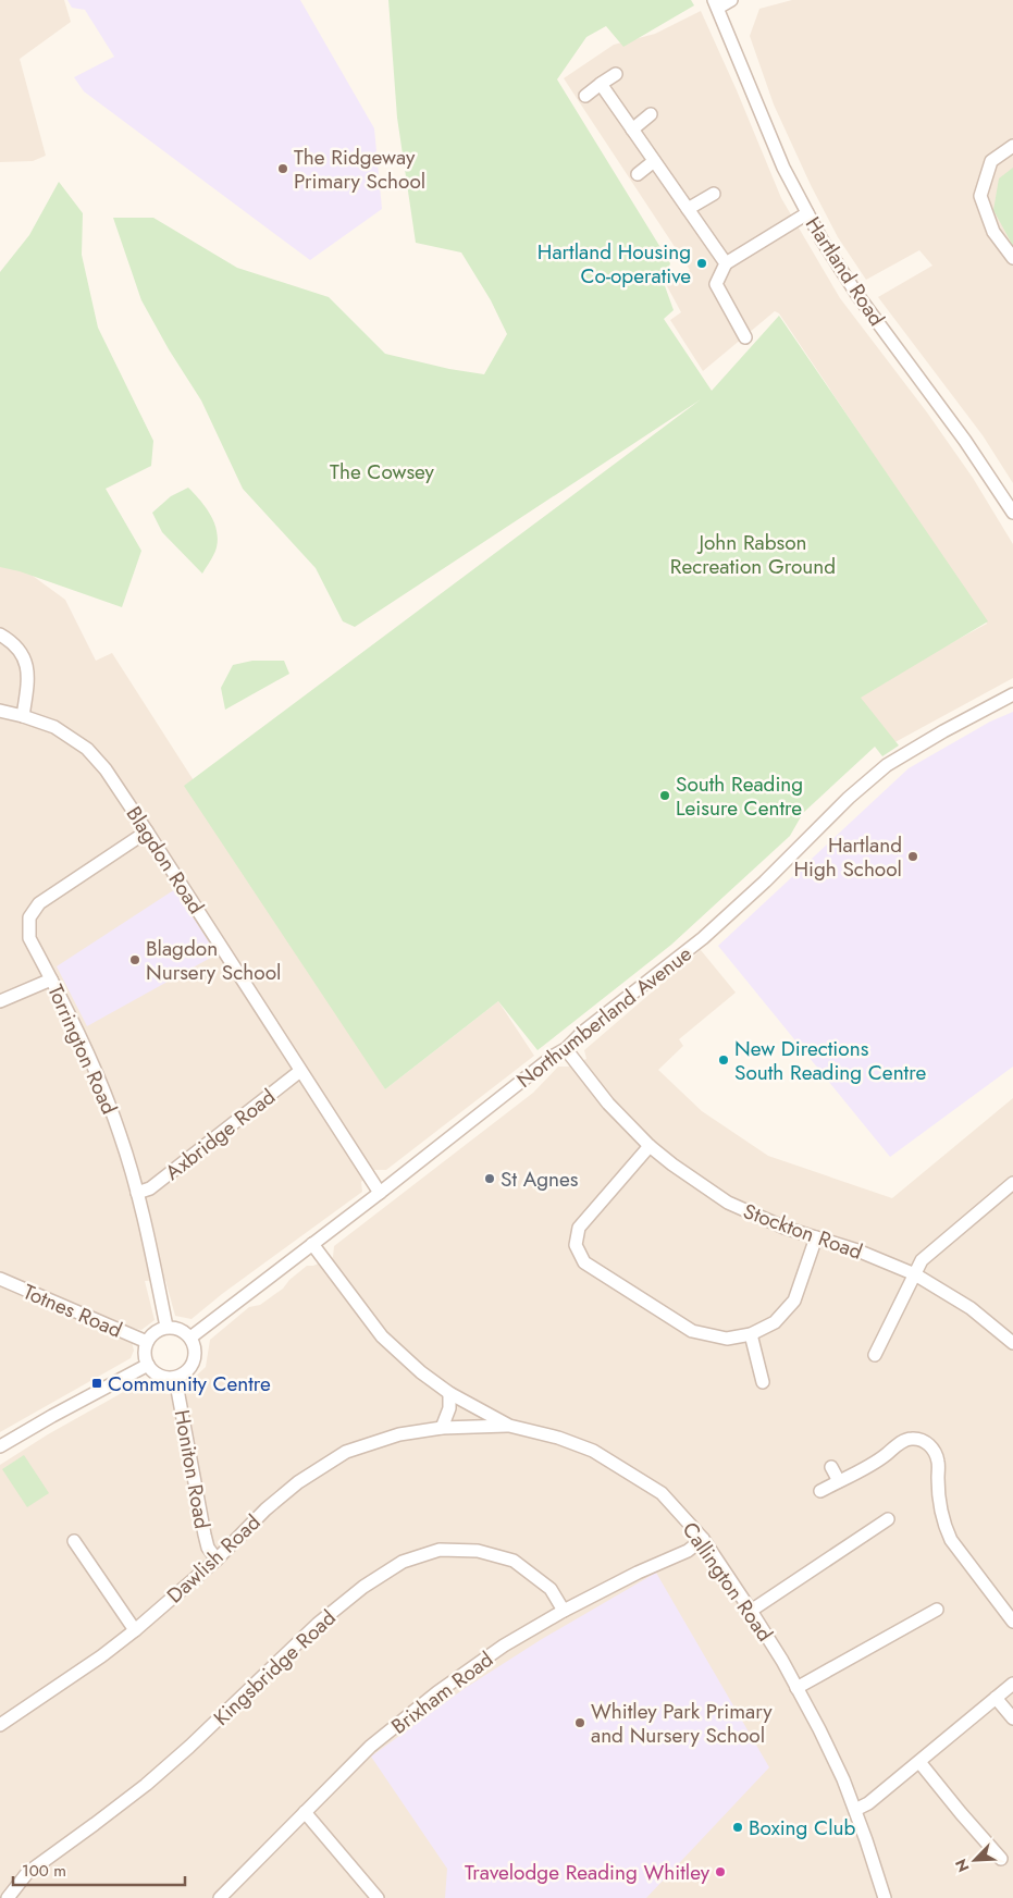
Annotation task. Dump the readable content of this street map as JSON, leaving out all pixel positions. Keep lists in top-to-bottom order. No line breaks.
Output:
{"streets":{"street":["Hartland Road","Blagdon Road","Northumberland Avenue","Torrington Road","Axbridge Road","Stockton Road","Totnes Road","Honiton Road","Dawlish Road","Callington Road","Kingsbridge Road","Brixham Road"]},"crossings":[["Blagdon Road","Northumberland Avenue"],["Blagdon Road","Torrington Road"],["Blagdon Road","Axbridge Road"],["Northumberland Avenue","Torrington Road"],["Northumberland Avenue","Stockton Road"],["Northumberland Avenue","Totnes Road"],["Northumberland Avenue","Honiton Road"],["Northumberland Avenue","Callington Road"],["Torrington Road","Axbridge Road"],["Torrington Road","Totnes Road"],["Torrington Road","Honiton Road"],["Totnes Road","Honiton Road"],["Honiton Road","Dawlish Road"],["Dawlish Road","Callington Road"],["Callington Road","Brixham Road"],["Kingsbridge Road","Brixham Road"]],"parks":["The Cowsey","John Rabson Recreation Ground"],"places":{"other":["The Ridgeway Primary School","Hartland Housing Co-operative","South Reading Leisure Centre","Hartland High School","Blagdon Nursery School","New Directions South Reading Centre","St Agnes","Whitley Park Primary and Nursery School","Boxing Club","Travelodge Reading Whitley"],"transit":["Community Centre"]},"scale_bar":"100 m","north":"bottom left"}
